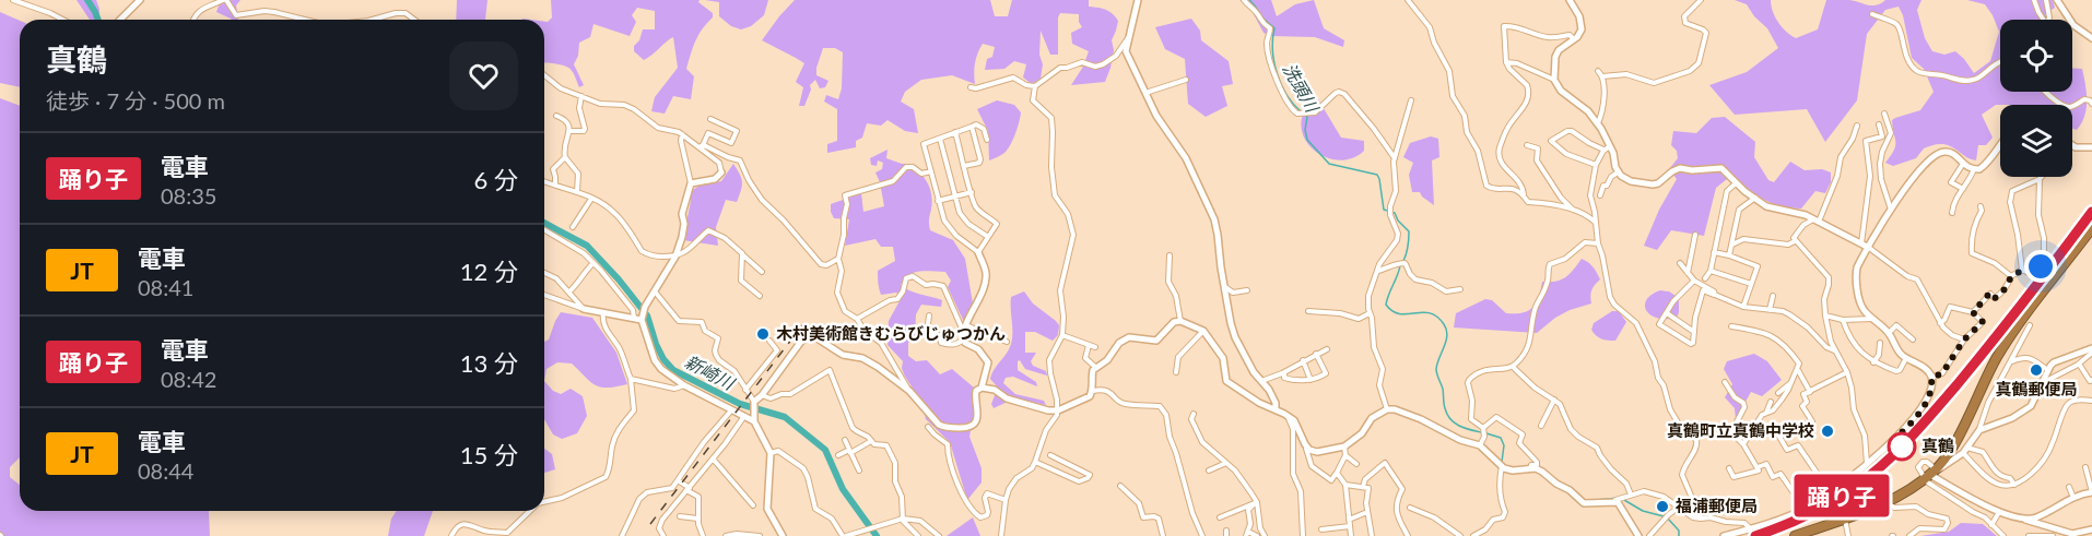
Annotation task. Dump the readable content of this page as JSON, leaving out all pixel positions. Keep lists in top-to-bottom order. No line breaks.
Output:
{"water":["洗頭川","新崎川"],"places":["木村美術館きむらびじゅつかん","真鶴郵便局","真鶴町立真鶴中学校","真鶴","福浦郵便局"],"page":{"on_map":"踊り子","heading":["真鶴","徒歩 · 7 分 · 500 m"],"list":[{"mark":"踊り子","name":"電車","note":"08:35","value":"6 分"},{"mark":"JT","name":"電車","note":"08:41","value":"12 分"},{"mark":"踊り子","name":"電車","note":"08:42","value":"13 分"},{"mark":"JT","name":"電車","note":"08:44","value":"15 分"}]}}
